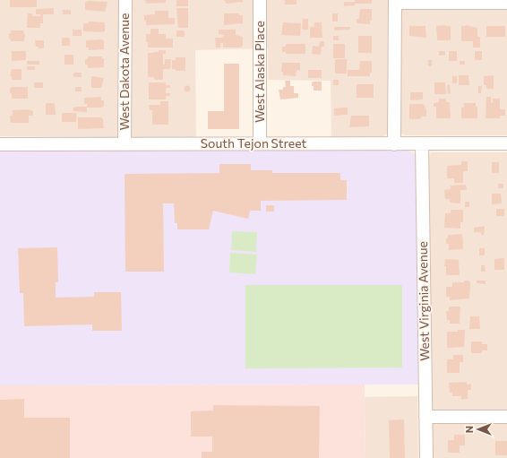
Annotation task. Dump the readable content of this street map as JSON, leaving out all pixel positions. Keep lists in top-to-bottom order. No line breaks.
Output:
{"streets":{"street":["West Dakota Avenue","West Alaska Place","South Tejon Street","West Virginia Avenue"]},"crossings":[["West Dakota Avenue","South Tejon Street"],["West Alaska Place","South Tejon Street"],["South Tejon Street","West Virginia Avenue"]],"north":"left"}
